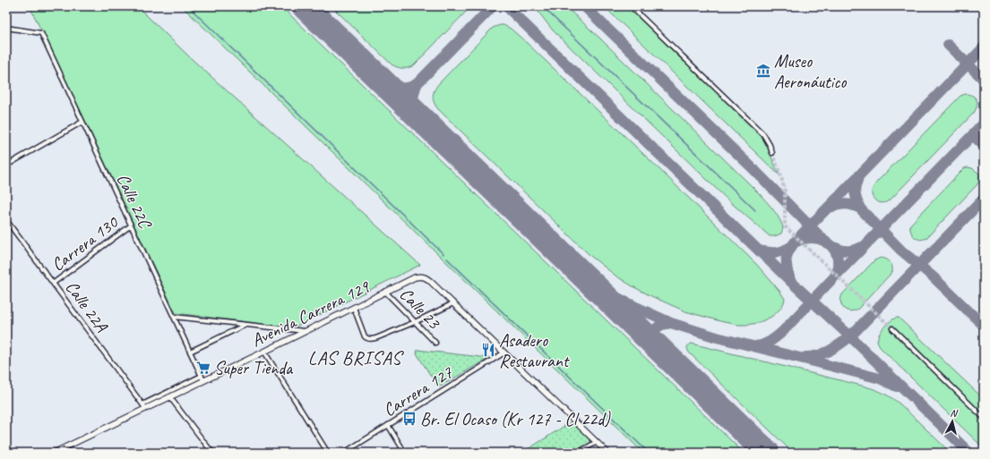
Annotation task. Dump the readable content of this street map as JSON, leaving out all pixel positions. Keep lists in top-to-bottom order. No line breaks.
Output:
{"streets":{"main road":["Avenida Carrera 129"],"street":["Calle 22C","Carrera 130","Calle 22A","Calle 23","Carrera 127"]},"crossings":[["Calle 22C","Carrera 130"],["Calle 22C","Avenida Carrera 129"],["Carrera 130","Calle 22A"],["Calle 22A","Avenida Carrera 129"],["Calle 23","Avenida Carrera 129"]],"districts":["LAS BRISAS"],"places":{"museum":["Museo Aeronáutico"],"restaurant":["Asadero Restaurant"],"supermarket":["Super Tienda"],"bus stop":["Br. El Ocaso (Kr 127 - Cl 22d)"]},"north":"top"}
